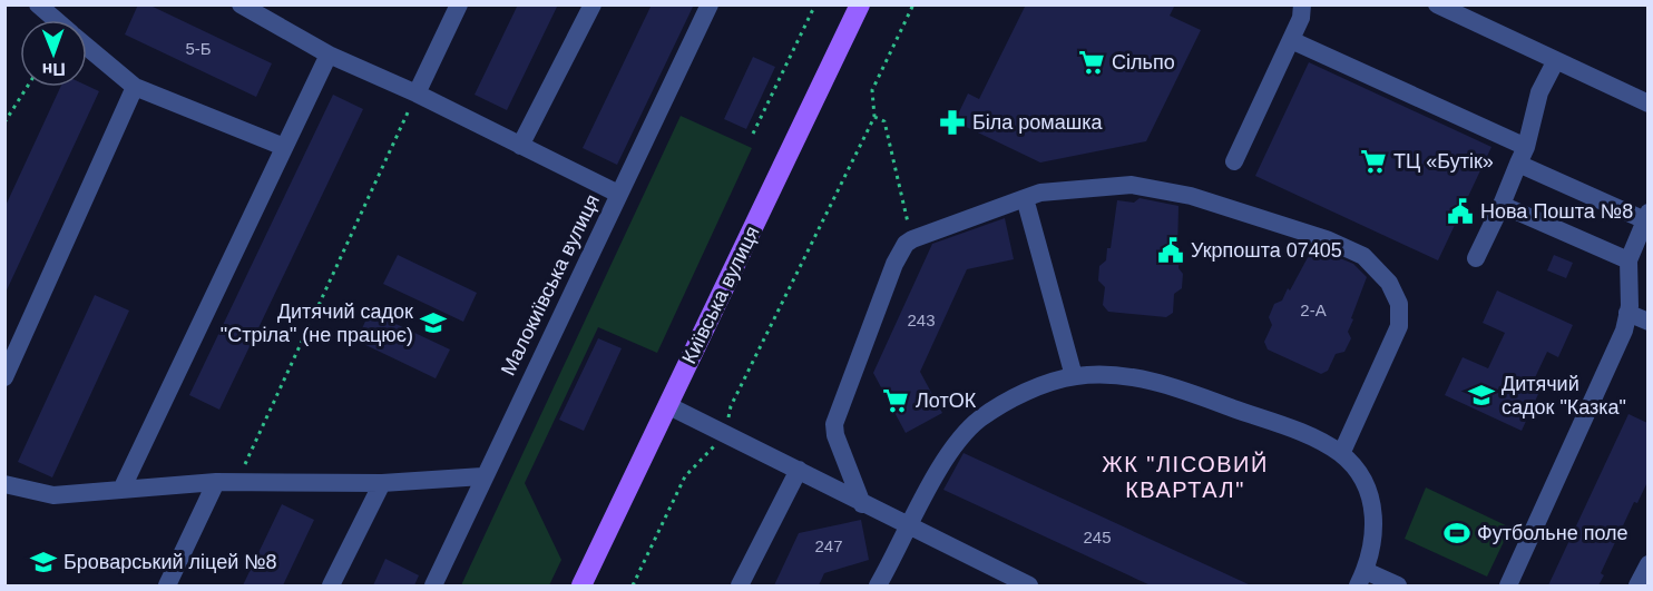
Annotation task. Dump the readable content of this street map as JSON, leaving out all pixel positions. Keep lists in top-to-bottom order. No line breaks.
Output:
{"streets":{"main road":["Київська вулиця"],"street":["Малокиївська вулиця"]},"districts":["ЖК \"ЛІСОВИЙ КВАРТАЛ\""],"places":{"supermarket":["Сільпо","ТЦ «Бутік»","ЛотОК"],"pharmacy":["Біла ромашка"],"public building":["Нова Пошта №8","Укрпошта 07405"],"school or university":["Дитячий садок \"Стріла\" (не працює)","Дитячий садок \"Казка\"","Броварський ліцей №8"],"sports":["Футбольне поле"]},"house_numbers":["5-Б","2-А","243","245","247"],"north":"bottom"}
